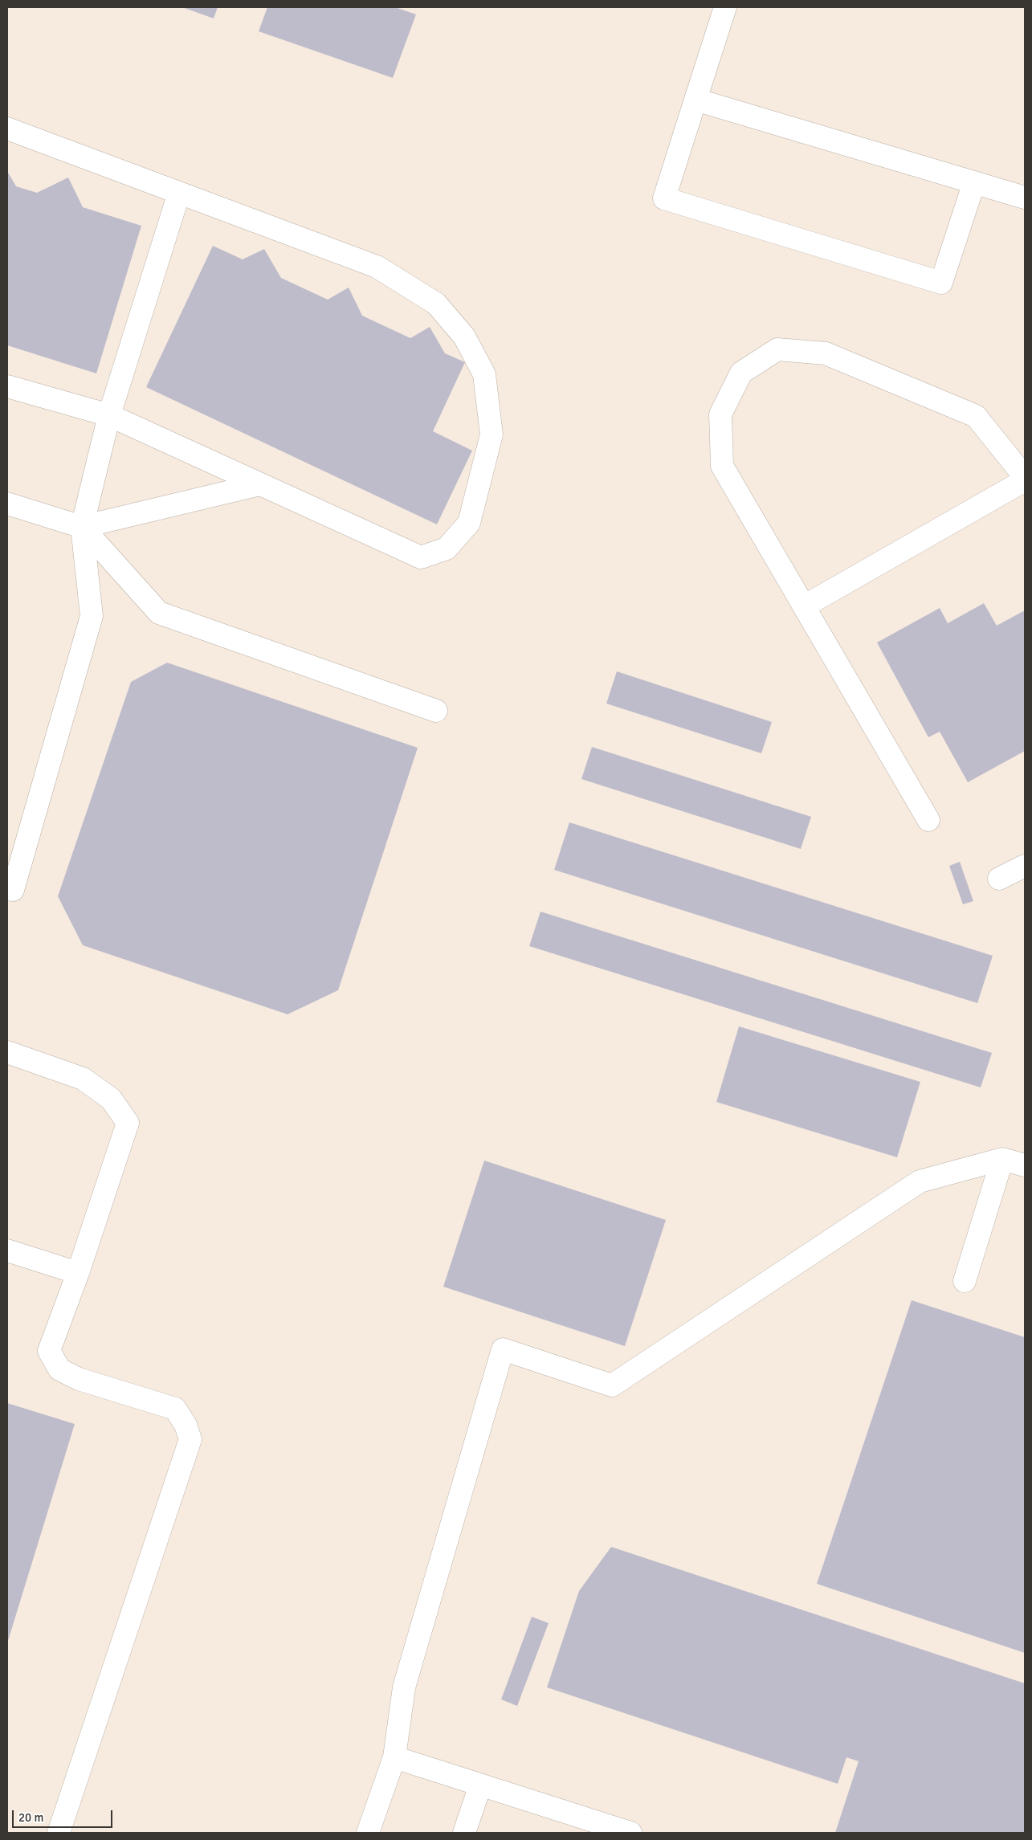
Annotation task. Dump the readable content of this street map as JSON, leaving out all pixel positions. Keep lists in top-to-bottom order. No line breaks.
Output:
{"scale_bar":"20 m"}
